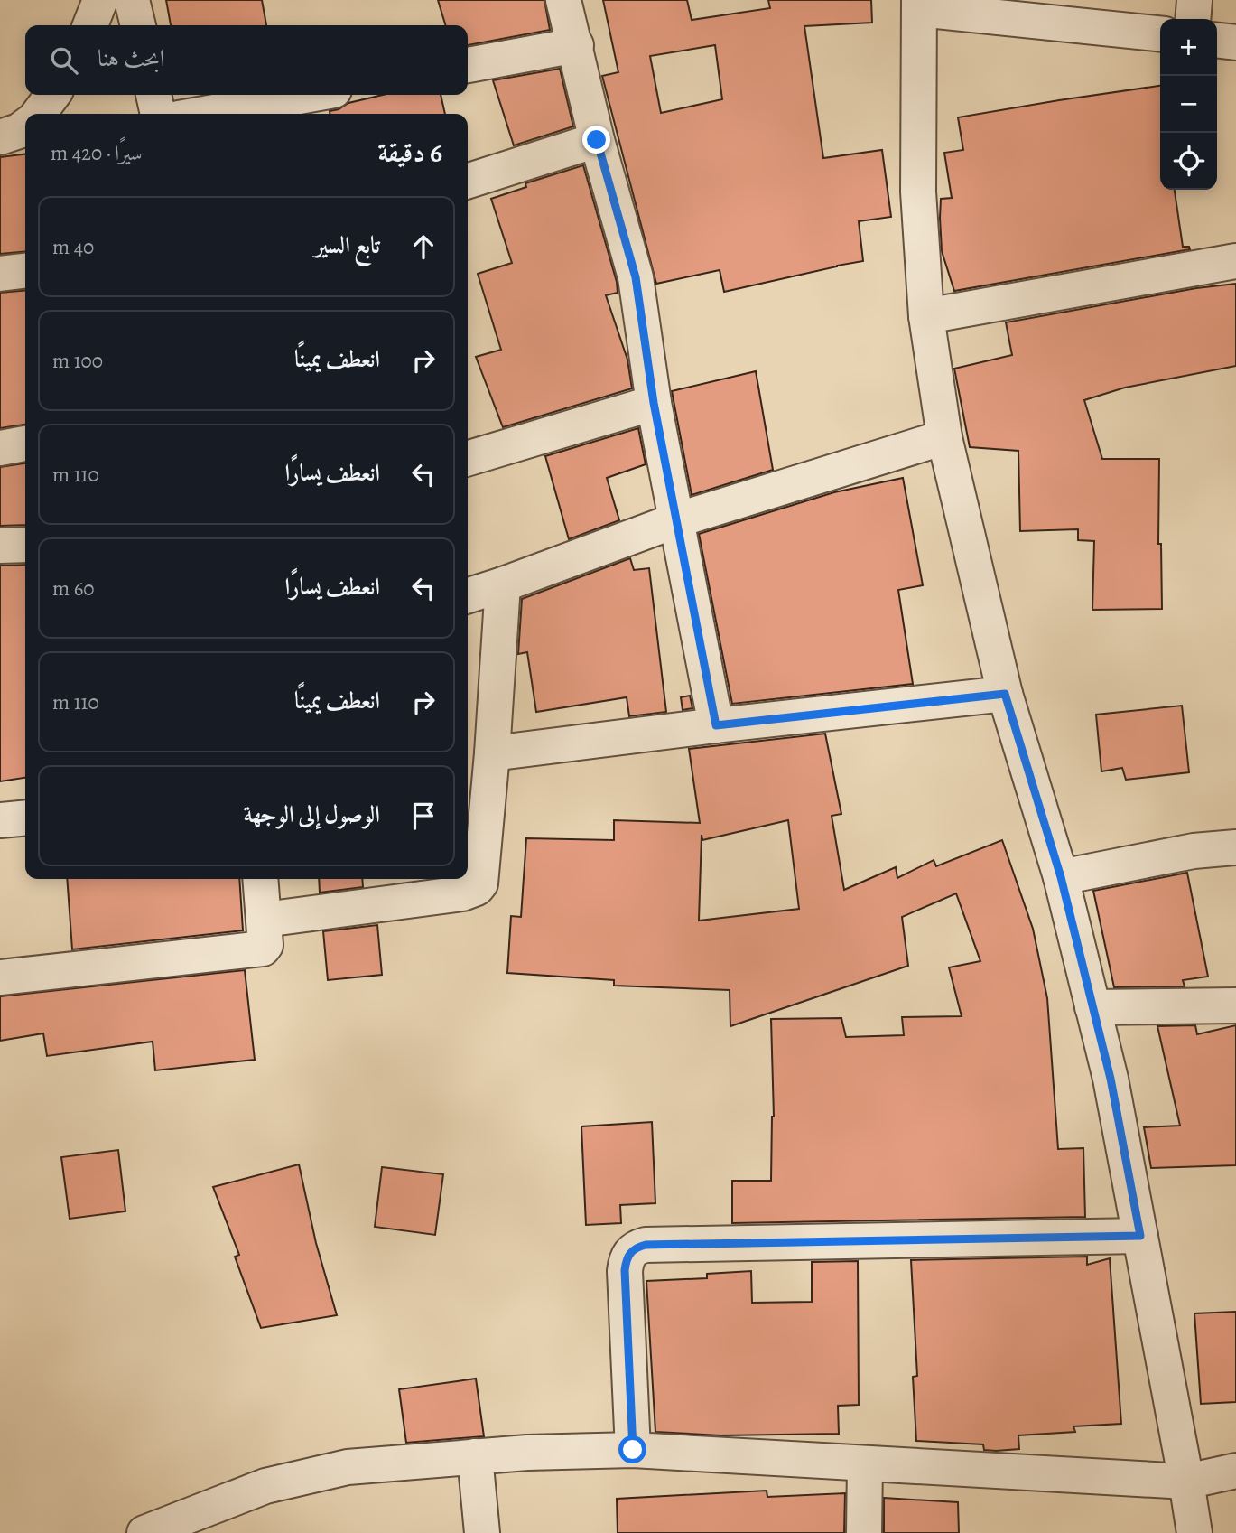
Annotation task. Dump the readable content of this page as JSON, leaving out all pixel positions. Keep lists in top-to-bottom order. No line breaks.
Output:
{"page":{"map_buttons":["+","−"],"search":"ابحث هنا","heading":["6 دقيقة","سيرًا · 420 m"],"list":[["تابع السير","40 m"],["انعطف يمينًا","100 m"],["انعطف يسارًا","110 m"],["انعطف يسارًا","60 m"],["انعطف يمينًا","110 m"],"الوصول إلى الوجهة"]}}
